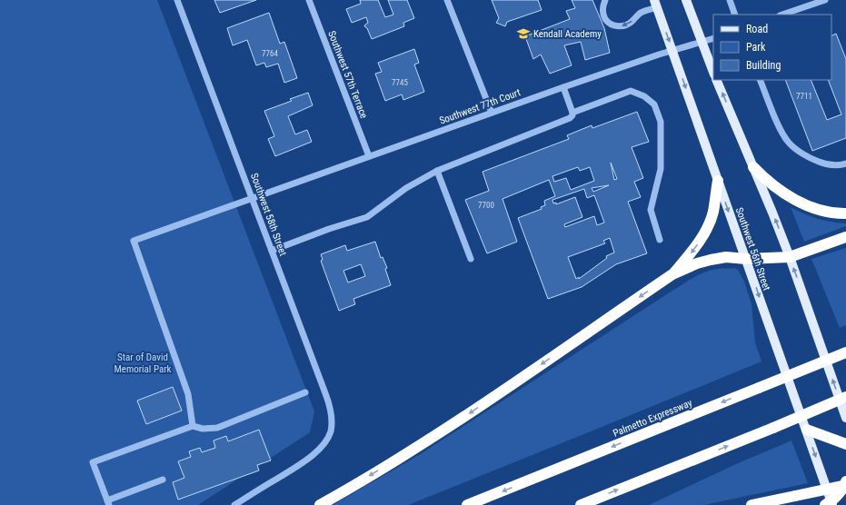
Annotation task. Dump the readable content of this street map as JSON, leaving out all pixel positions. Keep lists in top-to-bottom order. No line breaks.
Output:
{"streets":{"highway":["Palmetto Expressway"],"main road":["Southwest 56th Street"],"street":["Southwest 57th Terrace","Southwest 77th Court","Southwest 58th Street"]},"crossings":[["Southwest 57th Terrace","Southwest 77th Court"],["Southwest 77th Court","Southwest 58th Street"],["Southwest 77th Court","Southwest 56th Street"]],"parks":["Star of David Memorial Park"],"places":{"school or university":["Kendall Academy"]},"house_numbers":["7764","7745","7711","7700"],"legend":["Road","Park","Building"]}
